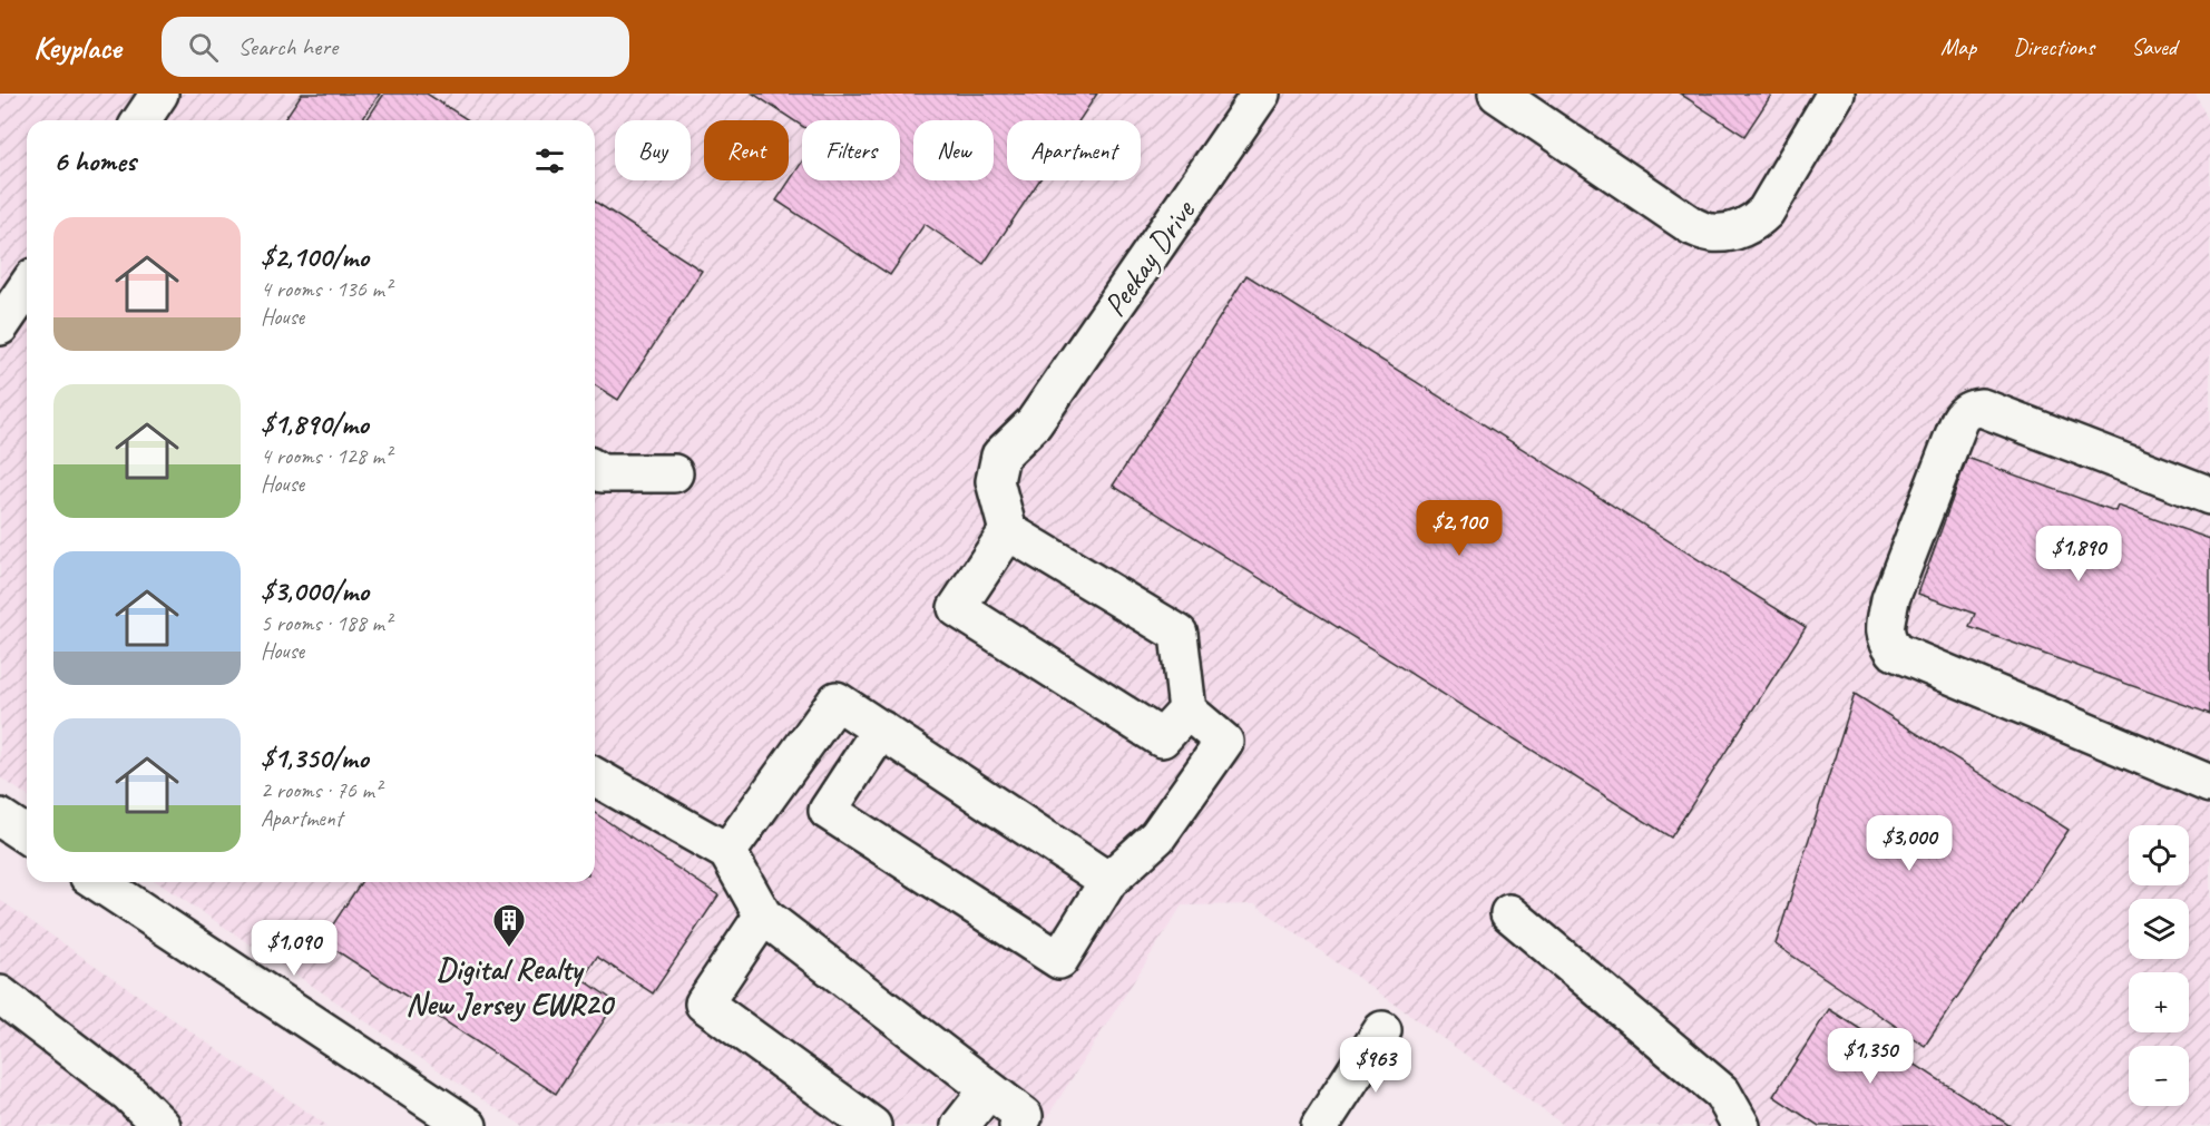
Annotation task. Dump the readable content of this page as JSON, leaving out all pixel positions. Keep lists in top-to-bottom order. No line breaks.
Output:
{"streets":{"street":["Peekay Drive"]},"places":{"building":["Digital Realty New Jersey EWR20"]},"page":{"header":"Keyplace","search":"Search here","nav":["Map","Directions","Saved"],"chip":["Buy","Rent","Filters","New","Apartment"],"heading":"6 homes","list":[{"name":"$2,100/mo","note":"4 rooms · 136 m² · House"},{"name":"$1,890/mo","note":"4 rooms · 128 m² · House"},{"name":"$3,000/mo","note":"5 rooms · 188 m² · House"},{"name":"$1,350/mo","note":"2 rooms · 76 m² · Apartment"}],"price":["$2,100","$1,890","$3,000","$1,090","$1,350","$963"],"map_buttons":["+","−"]}}
